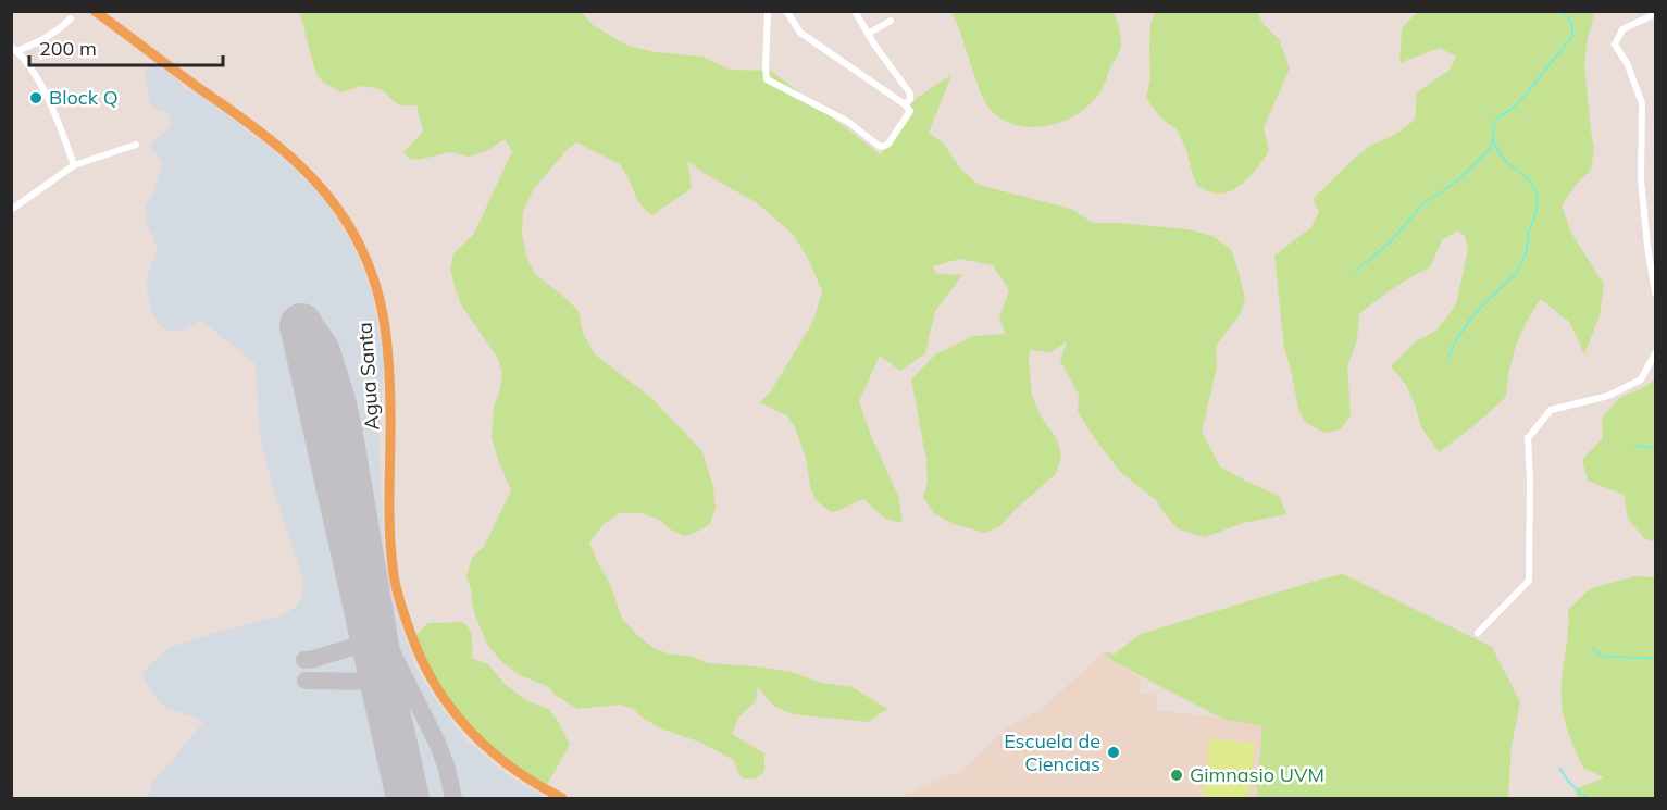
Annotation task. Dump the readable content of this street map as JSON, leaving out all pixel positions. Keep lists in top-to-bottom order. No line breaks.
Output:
{"streets":{"main road":["Agua Santa"]},"places":["Block Q","Escuela de Ciencias","Gimnasio UVM"],"scale_bar":"200 m"}
